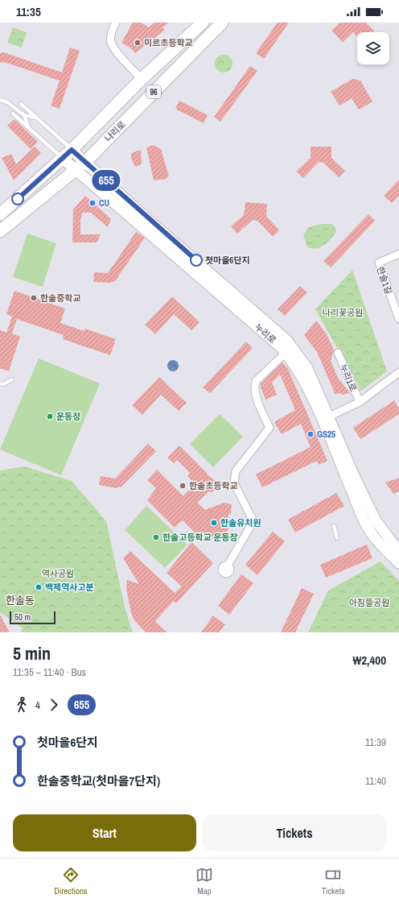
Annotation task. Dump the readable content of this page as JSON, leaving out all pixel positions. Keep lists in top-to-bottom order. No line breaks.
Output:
{"streets":{"main road":["96","나리로"],"street":["한솔1길","누리로","누리1로"]},"crossings":[["나리로","누리로"],["누리로","누리1로"]],"districts":["한솔동"],"parks":["나리꽃공원","역사공원","아침뜰공원"],"places":["미르초등학교","CU","첫마을6단지","한솔중학교","운동장","GS25","한솔초등학교","한솔유치원","한솔고등학교 운동장","백제역사고분"],"lines":["bus line 655"],"scale_bar":"50 m","page":{"status":"11:35","on_map":"655","scale":"50 m","heading":["5 min","11:35 – 11:40 · Bus","₩2,400"],"legs":["4","655"],"list":[{"name":"첫마을6단지","value":"11:39"},{"name":"한솔중학교(첫마을7단지)","value":"11:40"}],"buttons":["Start","Tickets"],"tabs":["Directions","Map","Tickets"]}}
